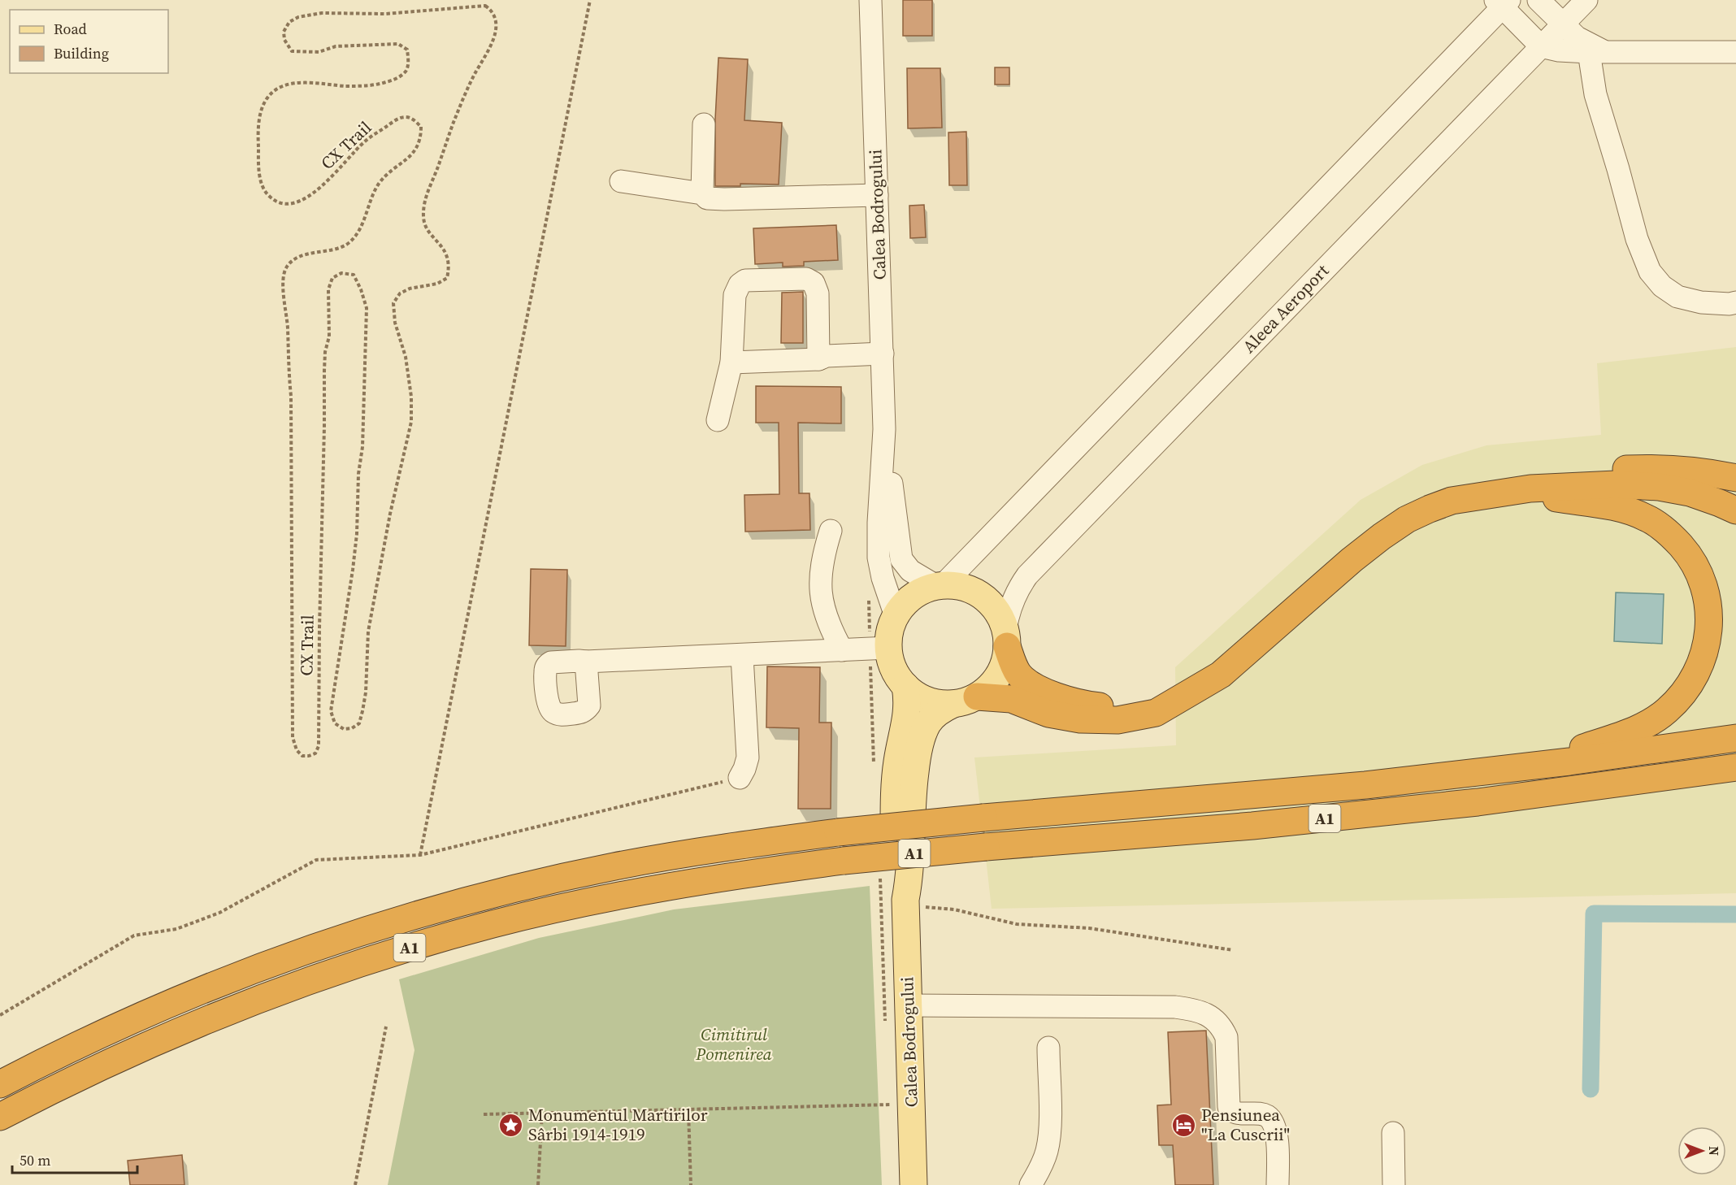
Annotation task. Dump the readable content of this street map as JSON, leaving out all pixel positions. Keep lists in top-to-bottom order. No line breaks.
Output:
{"streets":{"highway":["A1"],"main road":["Calea Bodrogului"],"street":["Aleea Aeroport"],"path":["CX Trail"]},"crossings":[["Calea Bodrogului","Aleea Aeroport"]],"parks":["Cimitirul Pomenirea"],"places":{"place":["Monumentul Martirilor Sârbi 1914-1919"],"hotel":["Pensiunea \"La Cuscrii\""]},"legend":["Road","Building"],"scale_bar":"50 m","north":"right"}
